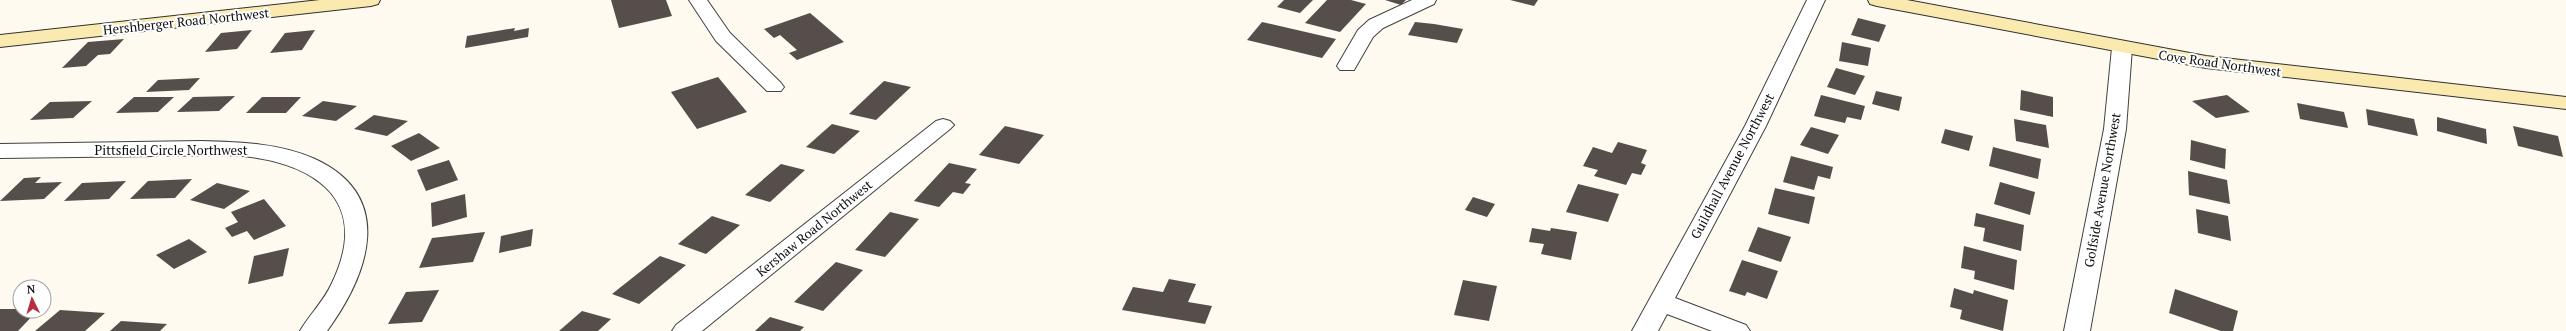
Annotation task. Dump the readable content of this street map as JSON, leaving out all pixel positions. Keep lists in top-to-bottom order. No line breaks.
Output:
{"streets":{"main road":["Hershberger Road Northwest","Cove Road Northwest"],"street":["Pittsfield Circle Northwest","Guildhall Avenue Northwest","Golfside Avenue Northwest","Kershaw Road Northwest"]},"crossings":[["Cove Road Northwest","Golfside Avenue Northwest"]],"north":"top"}
